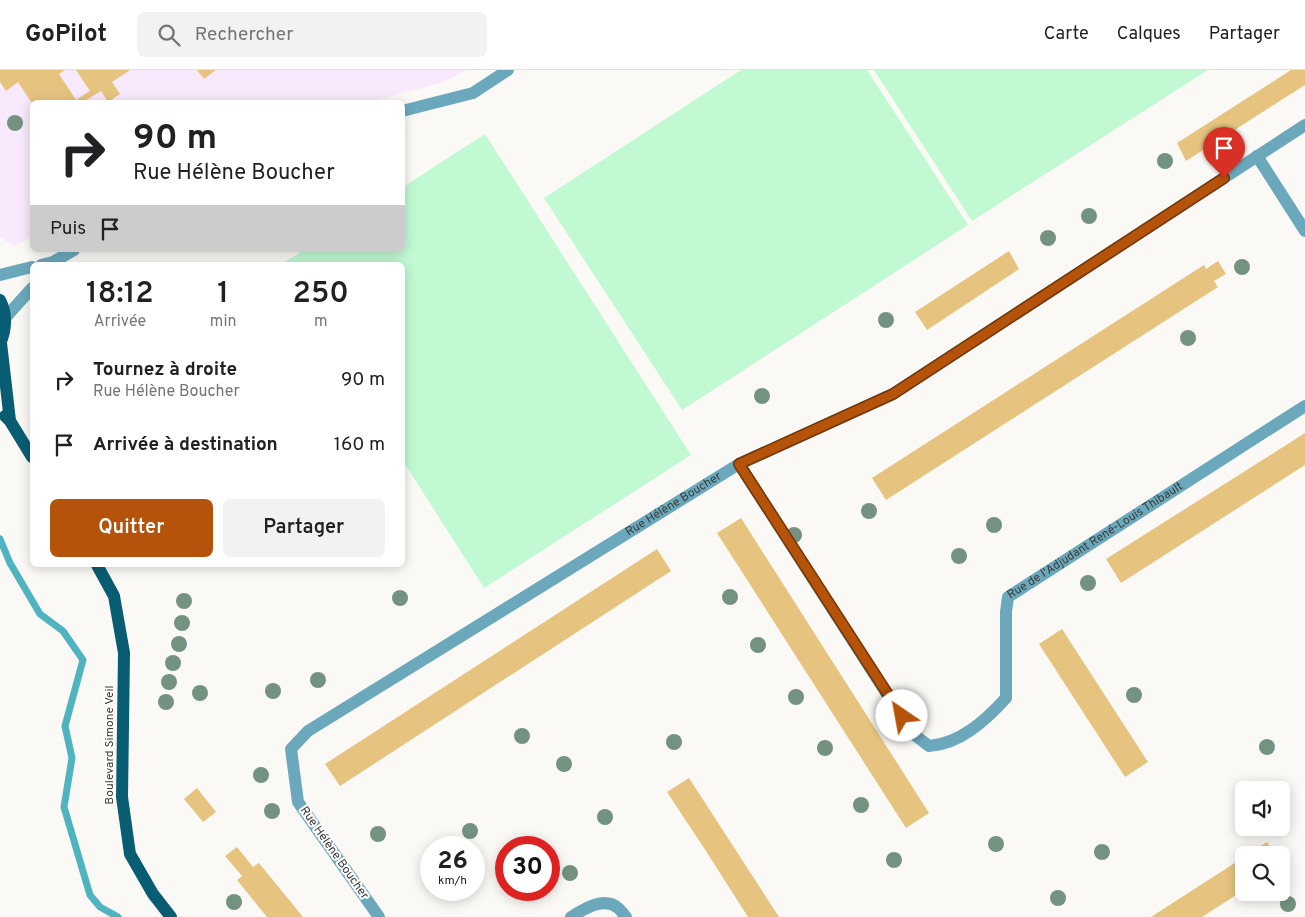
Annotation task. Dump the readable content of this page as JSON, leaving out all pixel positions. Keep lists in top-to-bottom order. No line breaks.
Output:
{"streets":{"main road":["Boulevard Simone Veil"],"street":["Rue Hélène Boucher","Rue de l'Adjudant René-Louis Thibault"]},"crossings":[["Rue Hélène Boucher","Rue de l'Adjudant René-Louis Thibault"]],"page":{"header":"GoPilot","search":"Rechercher","nav":["Carte","Calques","Partager"],"turn":["90 m","Rue Hélène Boucher"],"then":"Puis","eta":["18:12","Arrivée","1","min","250","m"],"list":[{"name":"Tournez à droite","note":"Rue Hélène Boucher","value":"90 m"},{"name":"Arrivée à destination","value":"160 m"}],"buttons":["Quitter","Partager"],"speed":"26 km/h","limit":"30"}}
